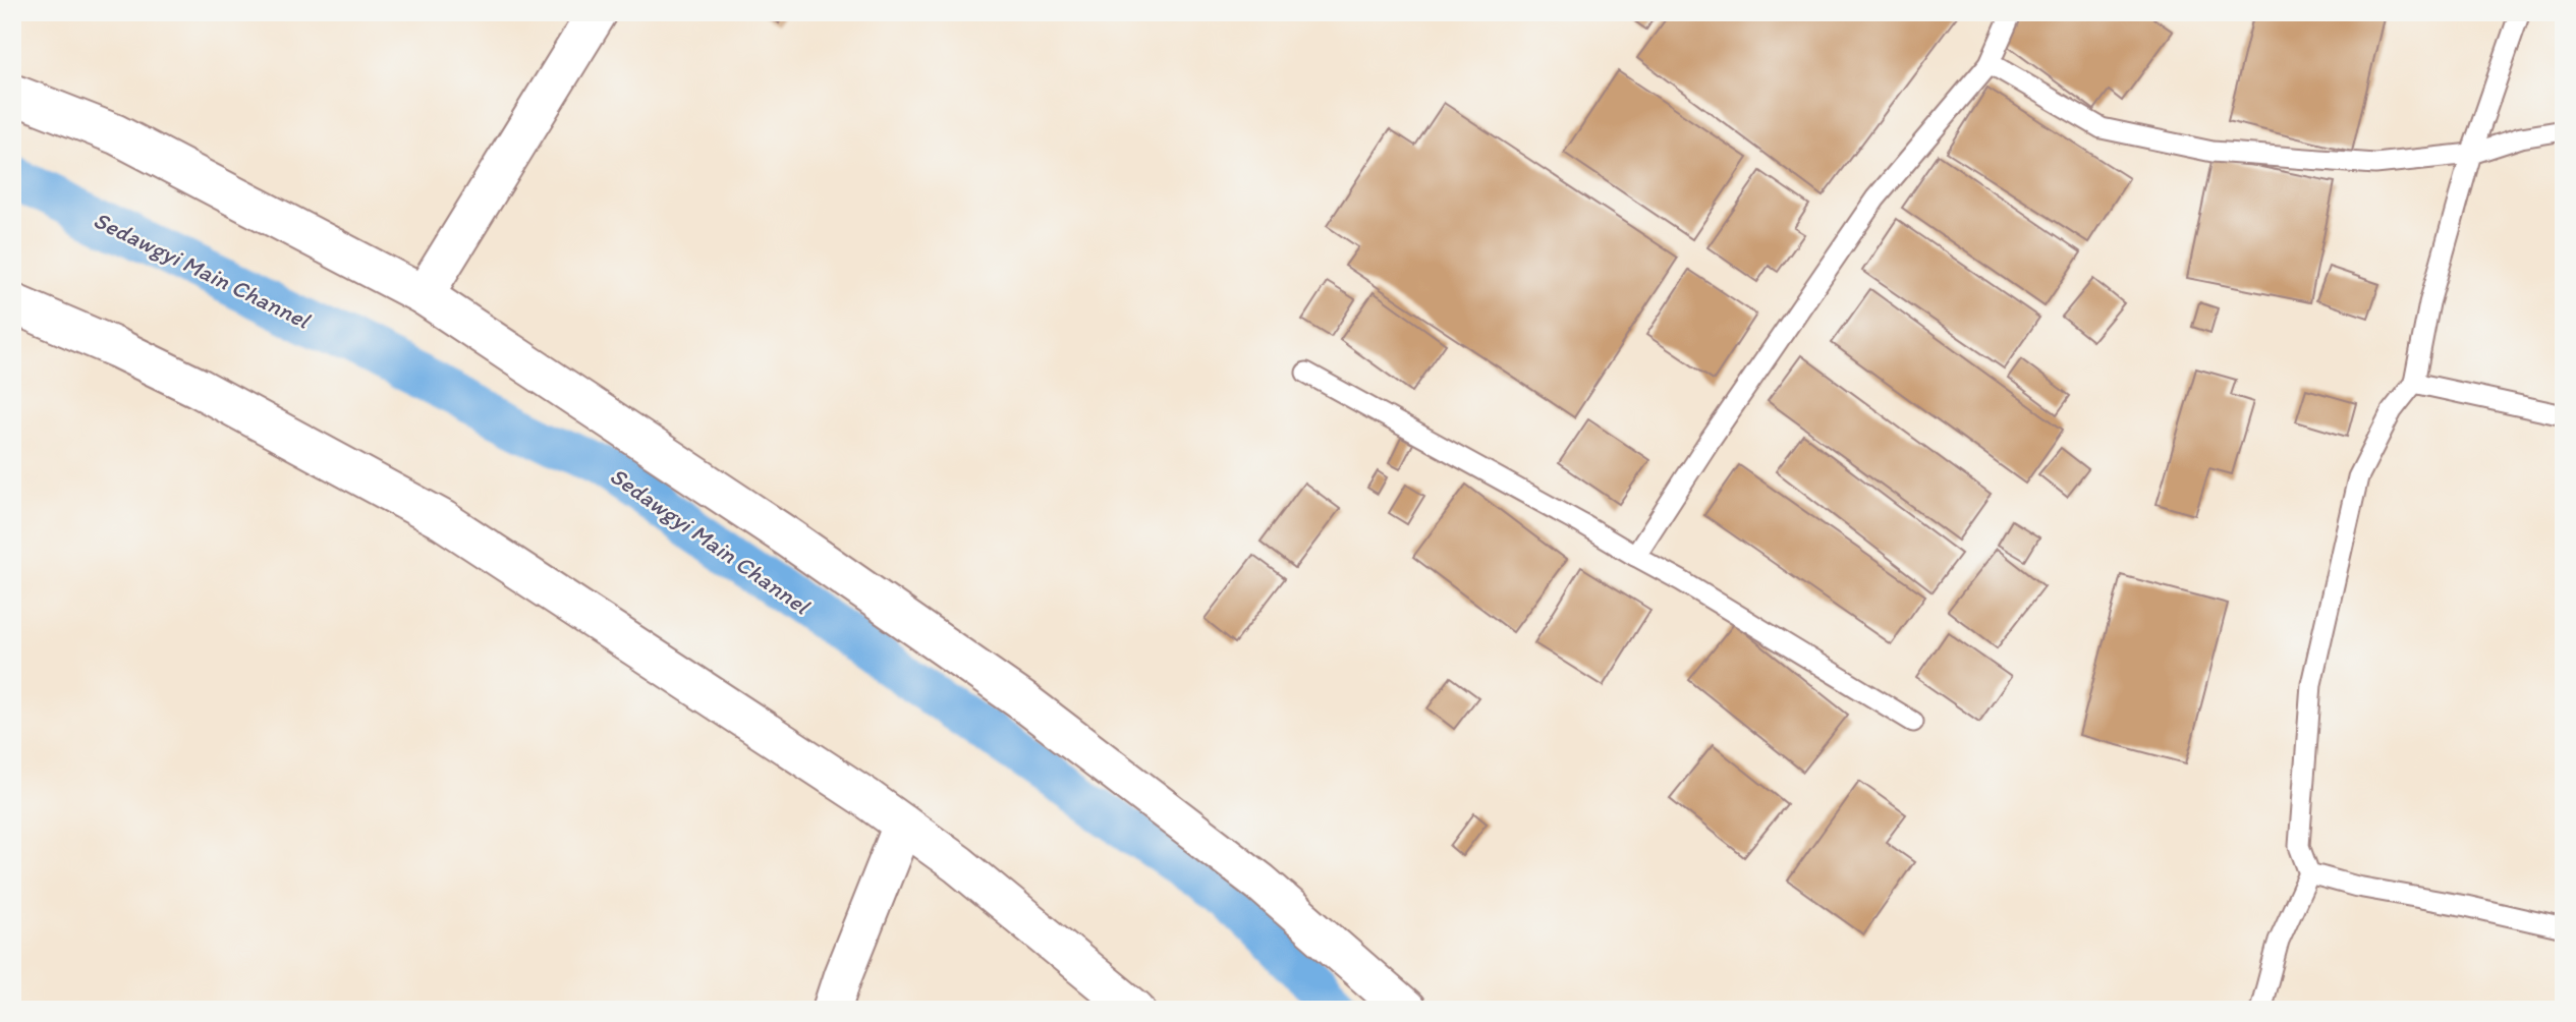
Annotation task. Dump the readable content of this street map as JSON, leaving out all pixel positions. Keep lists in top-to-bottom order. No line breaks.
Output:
{"water":["Sedawgyi Main Channel"]}
